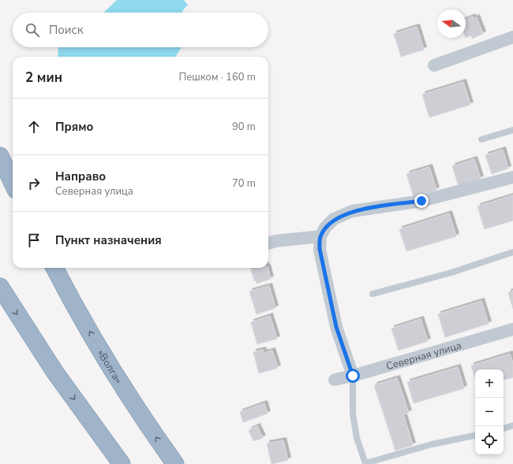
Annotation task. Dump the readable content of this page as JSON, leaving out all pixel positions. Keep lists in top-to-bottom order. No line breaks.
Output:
{"streets":{"highway":["«Волга»"],"street":["Северная улица"]},"north":"left","page":{"search":"Поиск","heading":["2 мин","Пешком · 160 m"],"list":[["Прямо","90 m"],["Направо","Северная улица","70 m"],"Пункт назначения"],"map_buttons":["+","−"]}}
